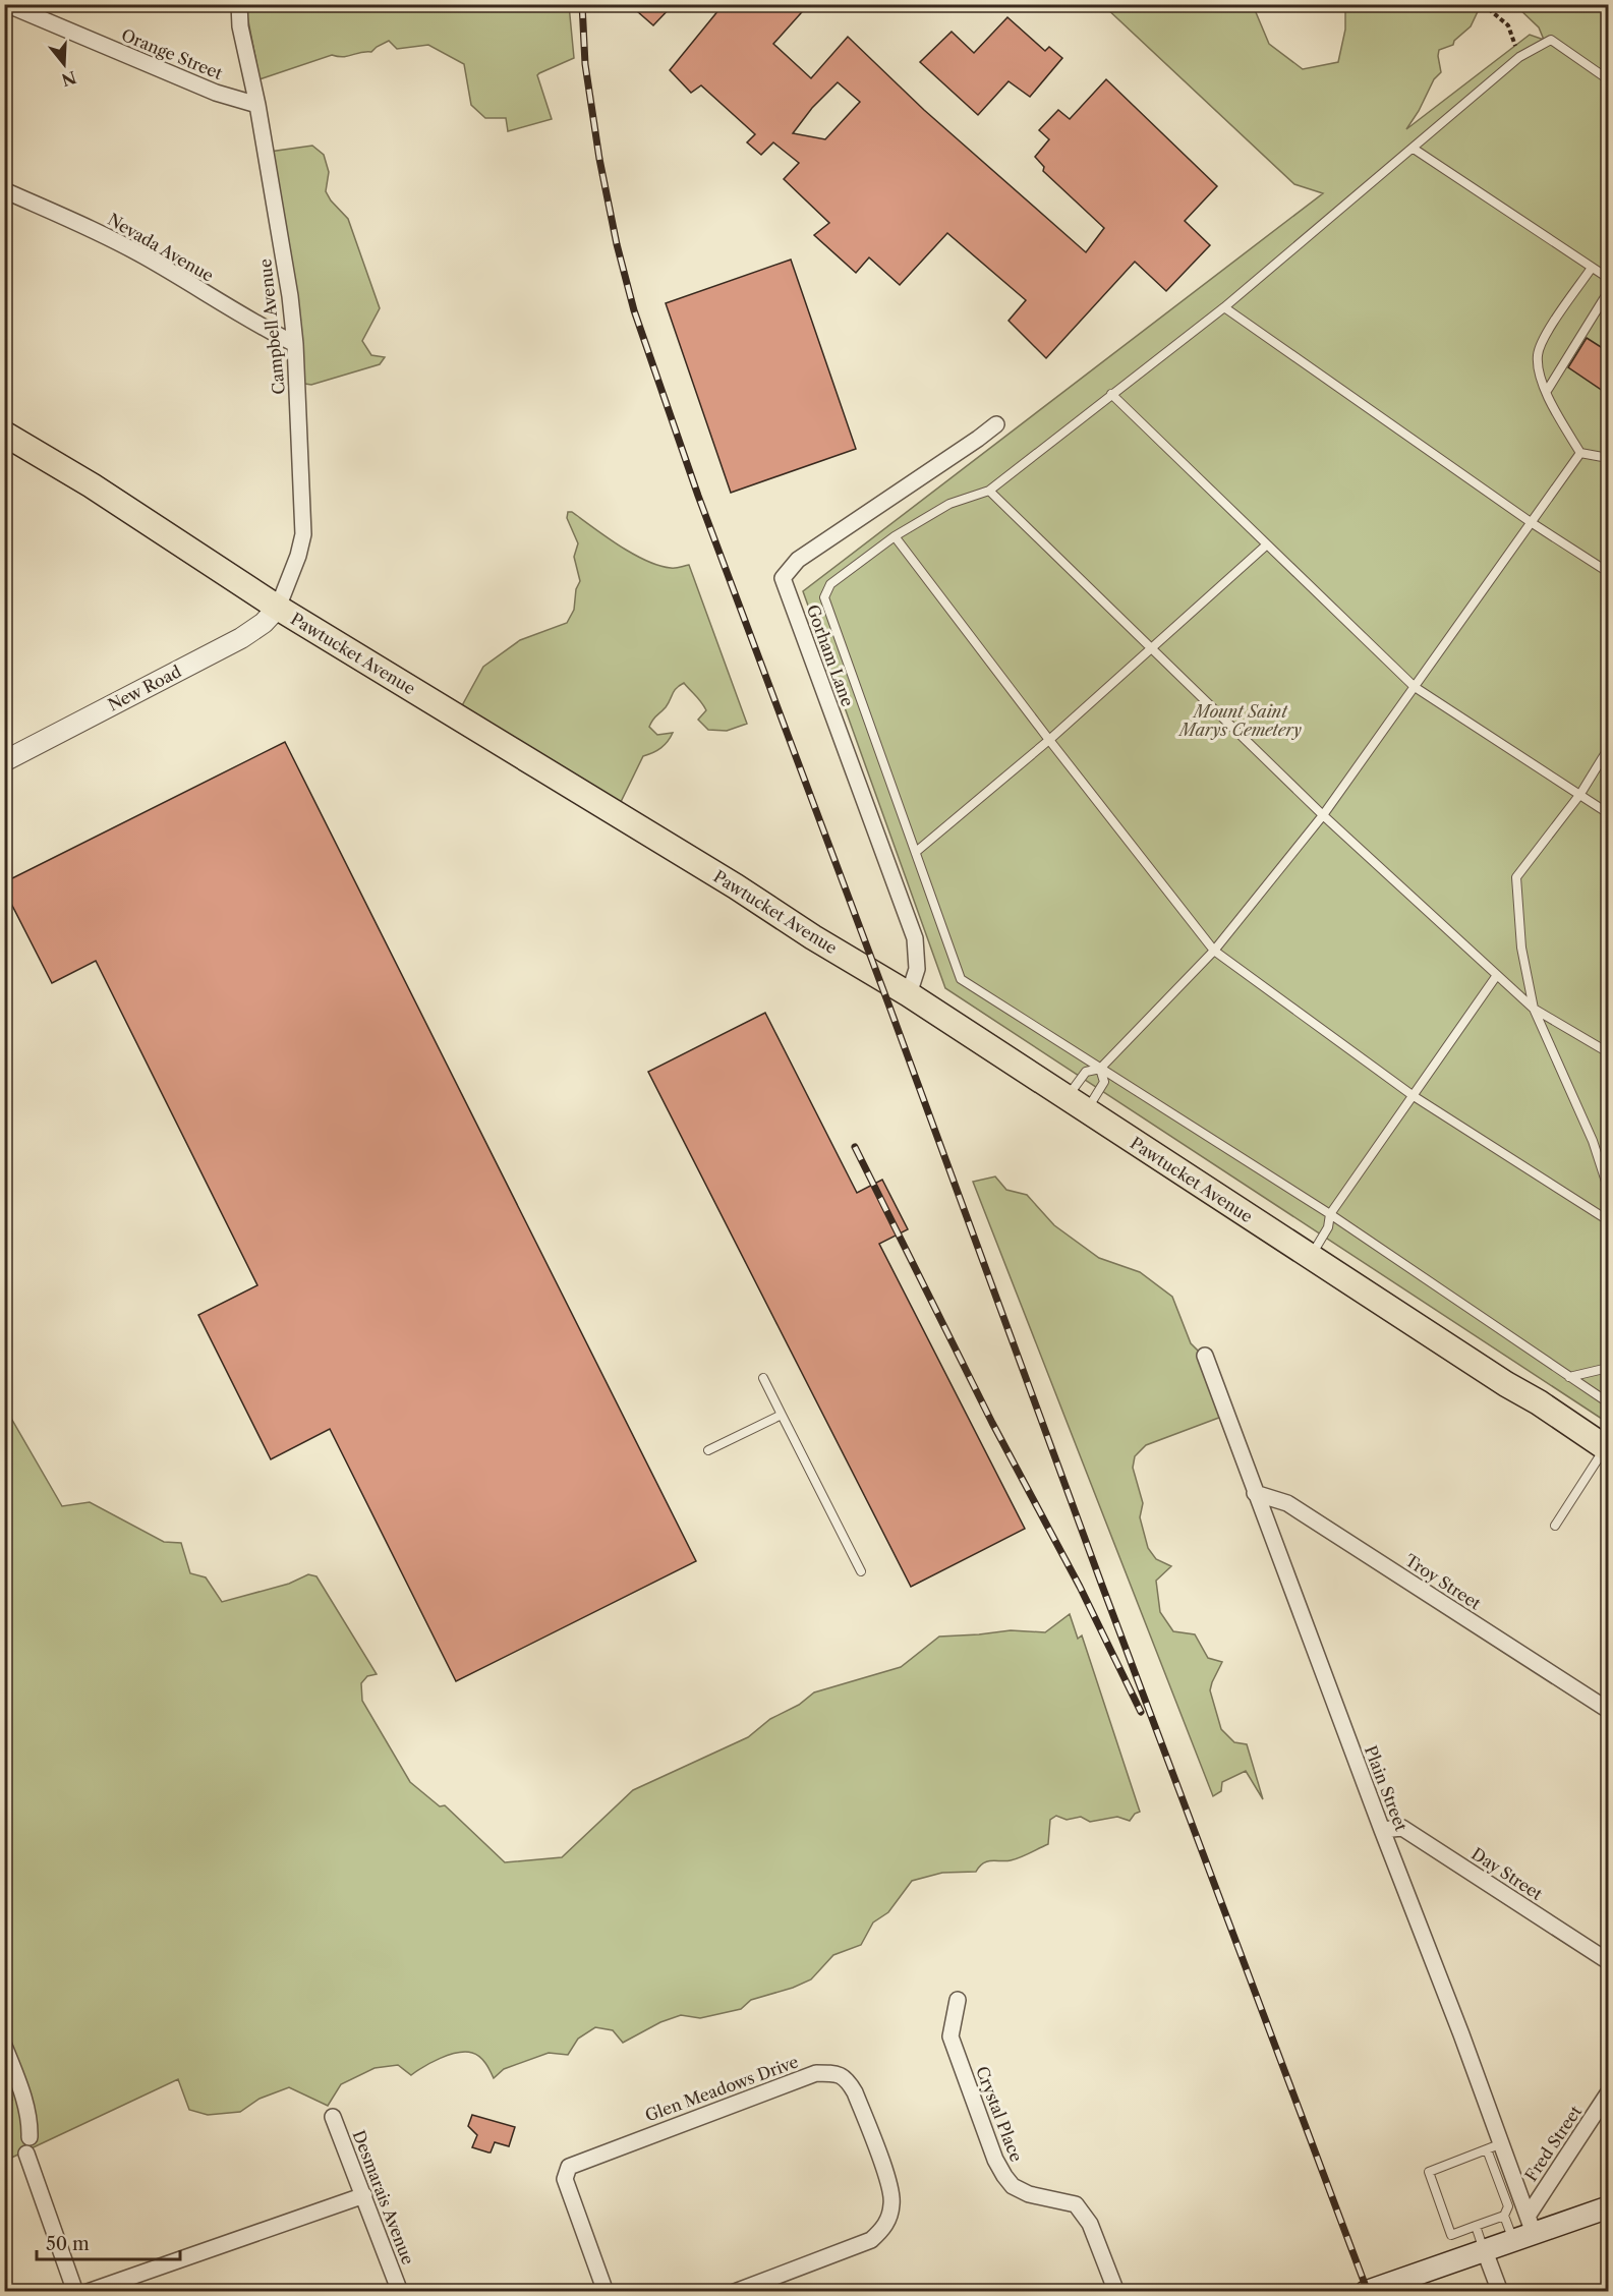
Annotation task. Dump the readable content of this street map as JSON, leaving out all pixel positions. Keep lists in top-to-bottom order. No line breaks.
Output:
{"streets":{"main road":["Pawtucket Avenue"],"street":["Orange Street","Nevada Avenue","Campbell Avenue","Gorham Lane","New Road","Troy Street","Plain Street","Day Street","Glen Meadows Drive","Crystal Place","Fred Street","Desmarais Avenue"]},"crossings":[["Orange Street","Campbell Avenue"],["Nevada Avenue","Campbell Avenue"],["Campbell Avenue","Pawtucket Avenue"],["Campbell Avenue","New Road"],["Pawtucket Avenue","Gorham Lane"],["Pawtucket Avenue","New Road"],["Troy Street","Plain Street"],["Plain Street","Day Street"],["Plain Street","Fred Street"]],"parks":["Mount Saint Marys Cemetery"],"scale_bar":"50 m","north":"bottom"}
